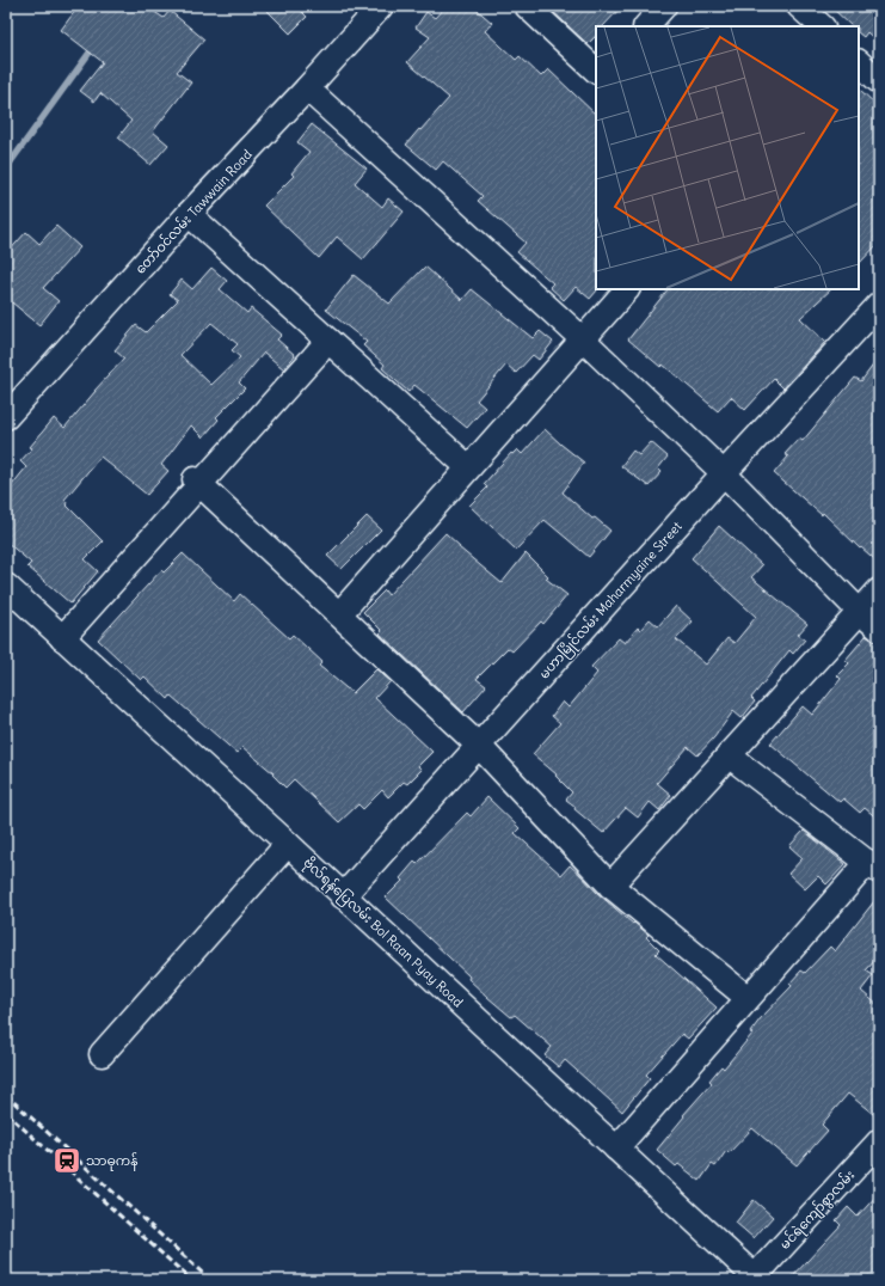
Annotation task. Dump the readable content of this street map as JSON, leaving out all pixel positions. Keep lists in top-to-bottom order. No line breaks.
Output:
{"streets":{"street":["တော်ဝင်လမ်း Tawwain Road","မဟာမြိုင်လမ်း Maharmyaine Street","ဗိုလ်ရန်ပြေလမ်း Bol Raan Pyay Road","မင်ရဲကျော်စွာလမ်း"]},"crossings":[["မဟာမြိုင်လမ်း Maharmyaine Street","ဗိုလ်ရန်ပြေလမ်း Bol Raan Pyay Road"],["ဗိုလ်ရန်ပြေလမ်း Bol Raan Pyay Road","မင်ရဲကျော်စွာလမ်း"]],"places":{"station":["သာဓုကန်"]}}
